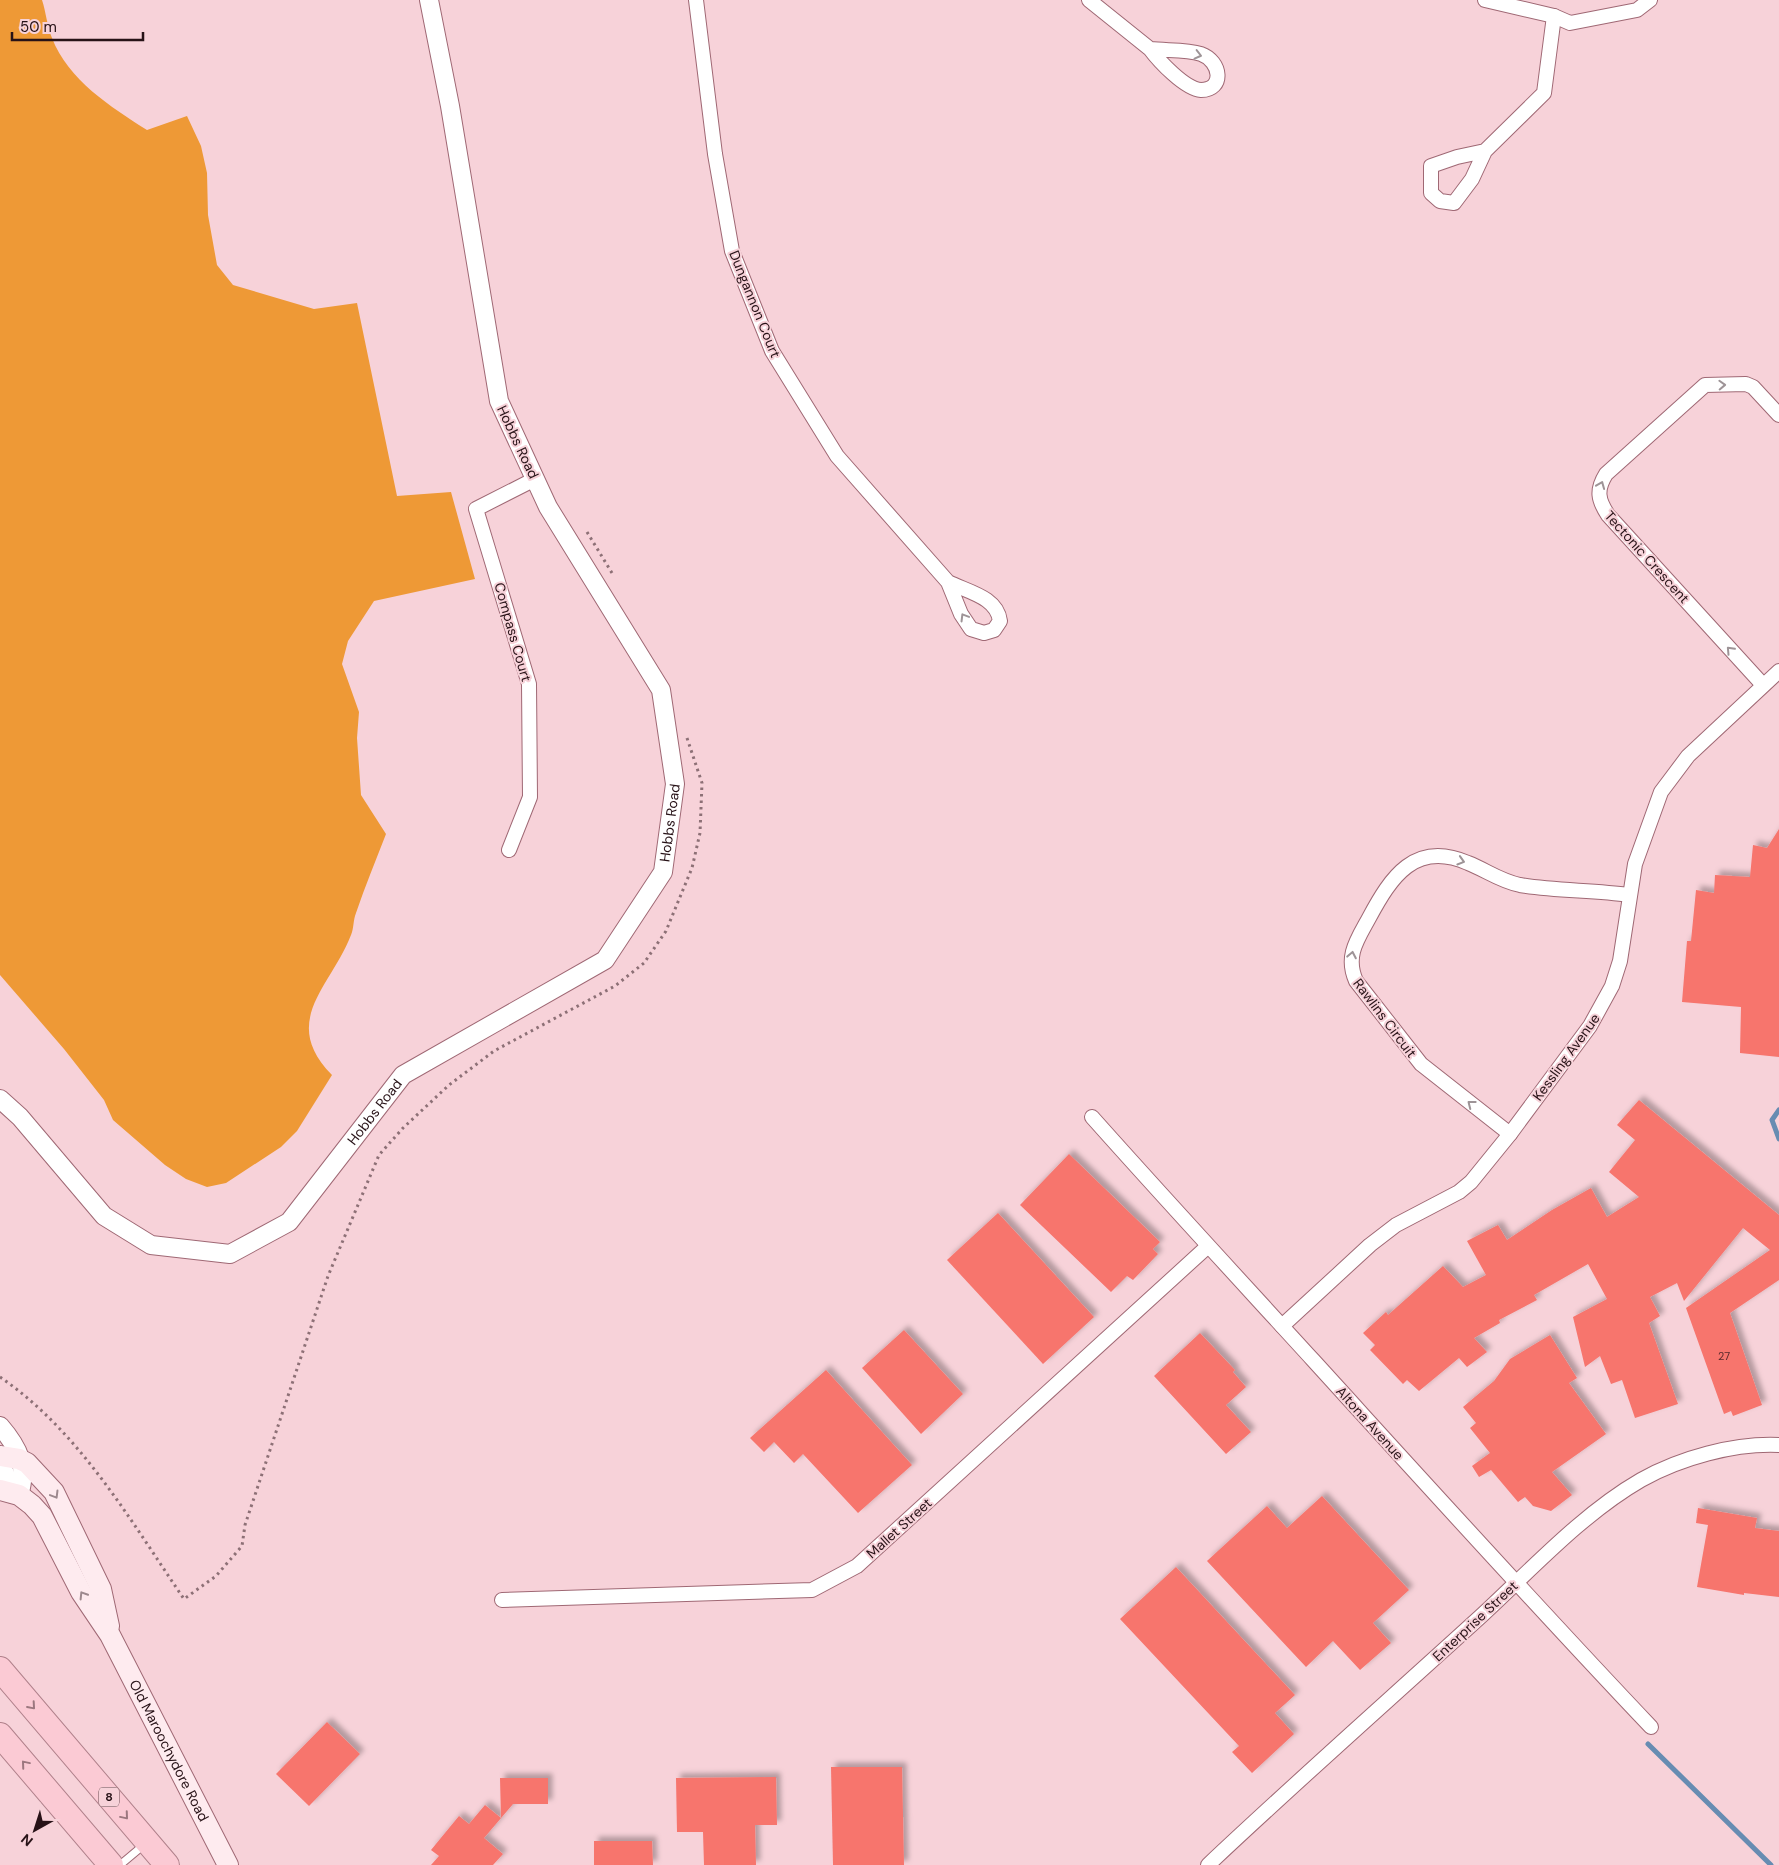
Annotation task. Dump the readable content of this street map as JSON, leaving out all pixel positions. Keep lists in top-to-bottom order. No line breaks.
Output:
{"streets":{"highway":["8"],"main road":["Old Maroochydore Road"],"street":["Dungannon Court","Hobbs Road","Tectonic Crescent","Compass Court","Rawlins Circuit","Kessling Avenue","Altona Avenue","Mallet Street","Enterprise Street"]},"crossings":[["Hobbs Road","Compass Court"],["Tectonic Crescent","Kessling Avenue"],["Rawlins Circuit","Kessling Avenue"],["Kessling Avenue","Altona Avenue"],["Altona Avenue","Mallet Street"],["Altona Avenue","Enterprise Street"]],"house_numbers":["27"],"scale_bar":"50 m","north":"bottom left"}
